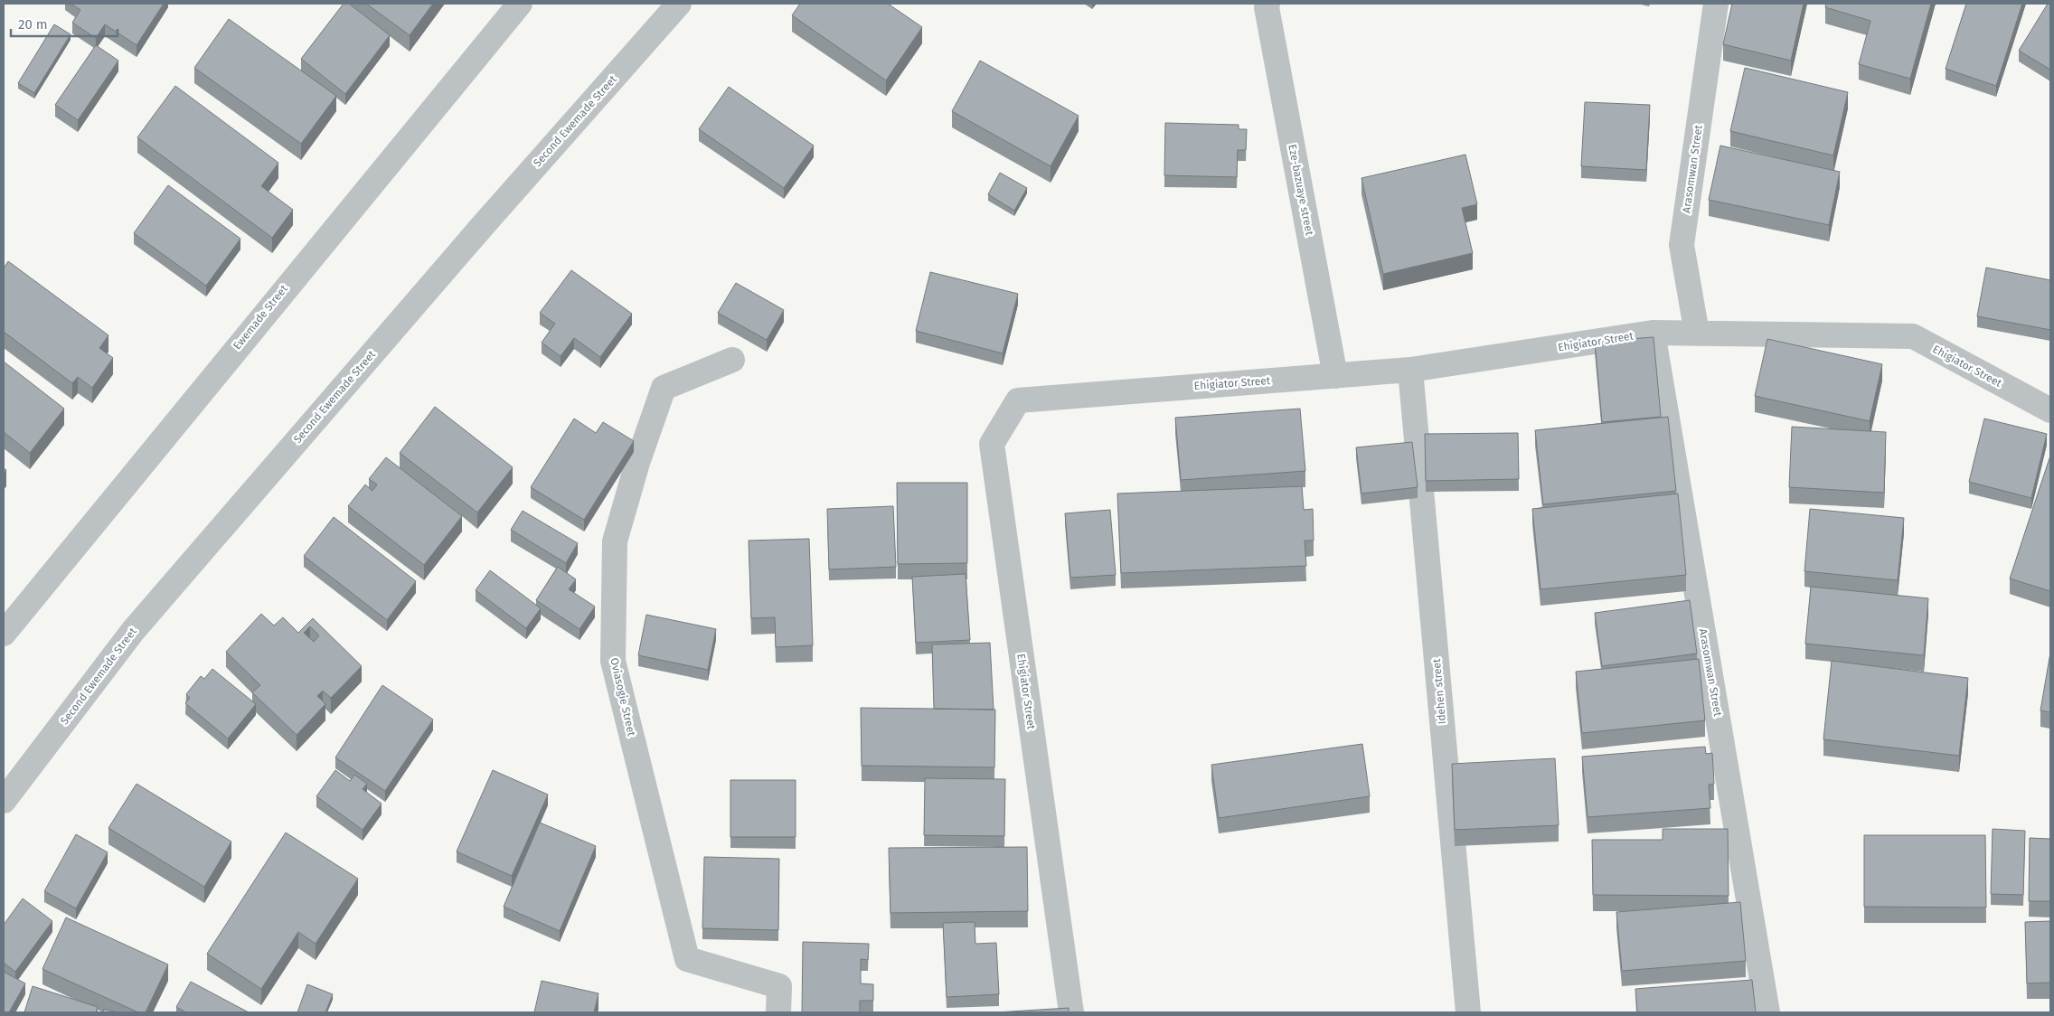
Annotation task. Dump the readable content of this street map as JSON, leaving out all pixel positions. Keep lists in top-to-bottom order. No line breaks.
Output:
{"streets":{"street":["Second Ewemade Street","Arasomwan Street","Eze-bazuaye street","Ewemade Street","Ehigiator Street","Idehen street","Oviasogie Street"]},"crossings":[["Arasomwan Street","Ehigiator Street"],["Eze-bazuaye street","Ehigiator Street"],["Ehigiator Street","Idehen street"]],"scale_bar":"20 m"}
